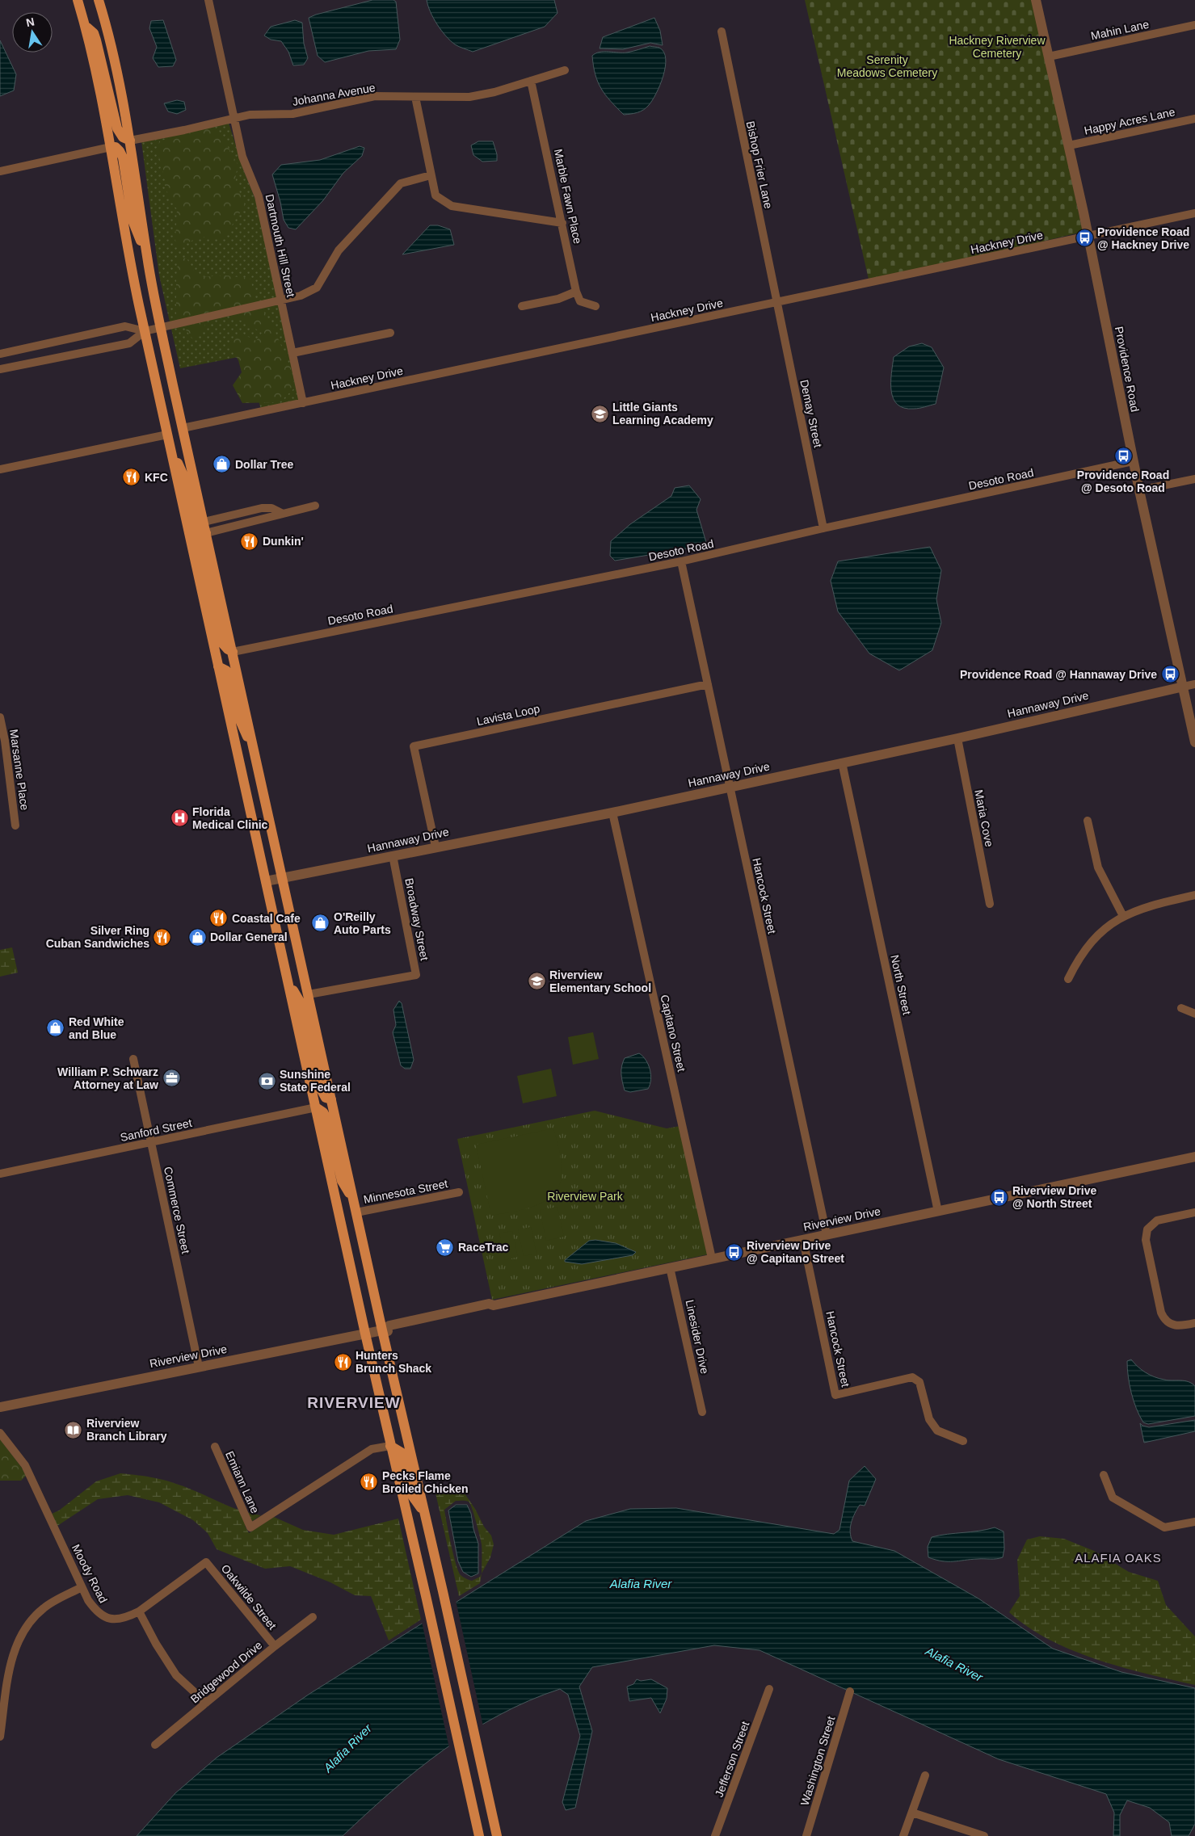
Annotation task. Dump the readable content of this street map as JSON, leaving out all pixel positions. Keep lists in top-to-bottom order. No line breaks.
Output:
{"streets":{"street":["Mahin Lane","Johanna Avenue","Happy Acres Lane","Bishop Frier Lane","Marble Fawn Place","Hackney Drive","Dartmouth Hill Street","Providence Road","Demay Street","Desoto Road","Hannaway Drive","Lavista Loop","Marsanne Place","Maria Cove","Hancock Street","Broadway Street","North Street","Capitano Street","Sanford Street","Minnesota Street","Commerce Street","Riverview Drive","Linesider Drive","Emiann Lane","Moody Road","Oakwilde Street","Bridgewood Drive","Jefferson Street","Washington Street"]},"crossings":[["Mahin Lane","Providence Road"],["Johanna Avenue","Marble Fawn Place"],["Johanna Avenue","Dartmouth Hill Street"],["Happy Acres Lane","Providence Road"],["Bishop Frier Lane","Hackney Drive"],["Bishop Frier Lane","Demay Street"],["Hackney Drive","Dartmouth Hill Street"],["Hackney Drive","Providence Road"],["Hackney Drive","Demay Street"],["Providence Road","Desoto Road"],["Providence Road","Hannaway Drive"],["Demay Street","Desoto Road"],["Desoto Road","Hancock Street"],["Hannaway Drive","Lavista Loop"],["Hannaway Drive","Maria Cove"],["Hannaway Drive","Hancock Street"],["Hannaway Drive","Broadway Street"],["Hannaway Drive","North Street"],["Hannaway Drive","Capitano Street"],["Lavista Loop","Hancock Street"],["Hancock Street","Riverview Drive"],["North Street","Riverview Drive"],["Capitano Street","Riverview Drive"],["Sanford Street","Commerce Street"],["Commerce Street","Riverview Drive"],["Riverview Drive","Linesider Drive"],["Moody Road","Oakwilde Street"],["Oakwilde Street","Bridgewood Drive"]],"districts":["RIVERVIEW","ALAFIA OAKS"],"water":["Alafia River"],"parks":["Hackney Riverview Cemetery","Serenity Meadows Cemetery","Riverview Park"],"places":{"bus stop":["Providence Road @ Hackney Drive","Providence Road @ Desoto Road","Providence Road @ Hannaway Drive","Riverview Drive @ North Street","Riverview Drive @ Capitano Street"],"school or university":["Little Giants Learning Academy","Riverview Elementary School"],"shop":["Dollar Tree","O'Reilly Auto Parts","Dollar General","Red White and Blue"],"restaurant":["KFC","Dunkin'","Coastal Cafe","Silver Ring Cuban Sandwiches","Hunters Brunch Shack","Pecks Flame Broiled Chicken"],"hospital":["Florida Medical Clinic"],"office":["William P. Schwarz Attorney at Law"],"bank":["Sunshine State Federal"],"supermarket":["RaceTrac"],"library":["Riverview Branch Library"]},"north":"top"}
